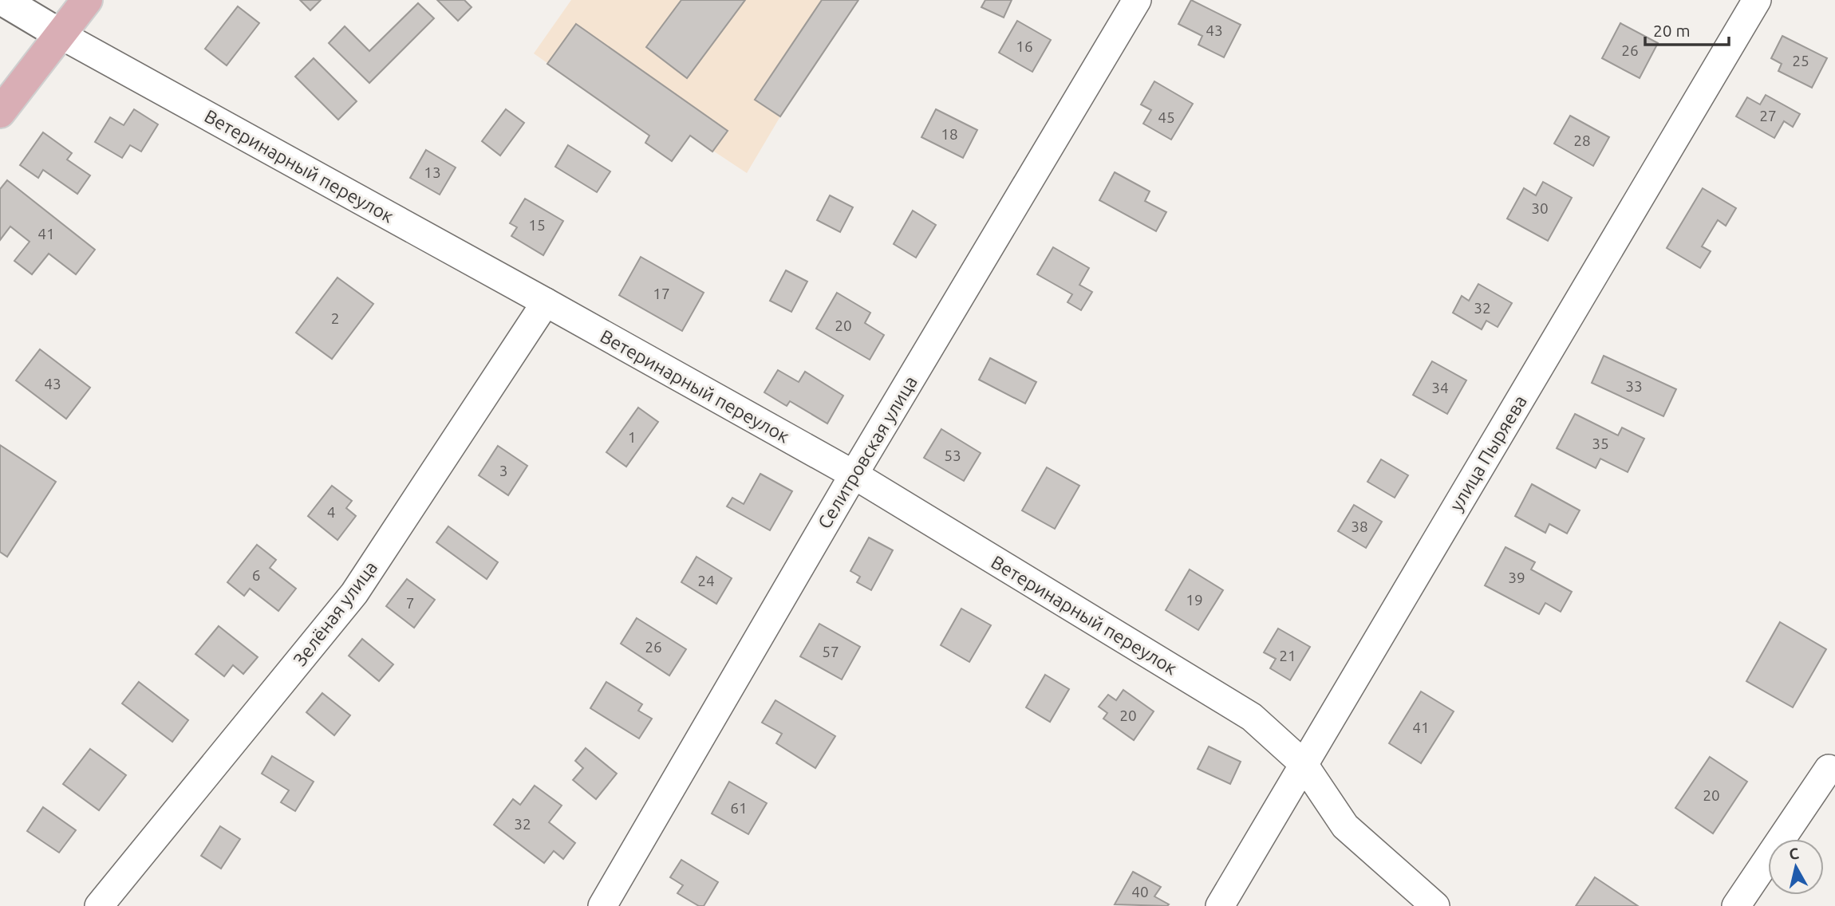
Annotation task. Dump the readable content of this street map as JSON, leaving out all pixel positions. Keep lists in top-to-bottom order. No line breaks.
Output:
{"streets":{"street":["Ветеринарный переулок","Селитровская улица","улица Пыряева","Зелёная улица"]},"crossings":[["Ветеринарный переулок","Селитровская улица"],["Ветеринарный переулок","улица Пыряева"],["Ветеринарный переулок","Зелёная улица"]],"house_numbers":["43","16","26","25","27","45","18","28","13","30","15","41","17","32","2","20","43","33","34","1","35","53","3","4","38","6","39","24","19","7","26","57","21","20","41","20","61","32","40"],"scale_bar":"20 m","north":"top"}
